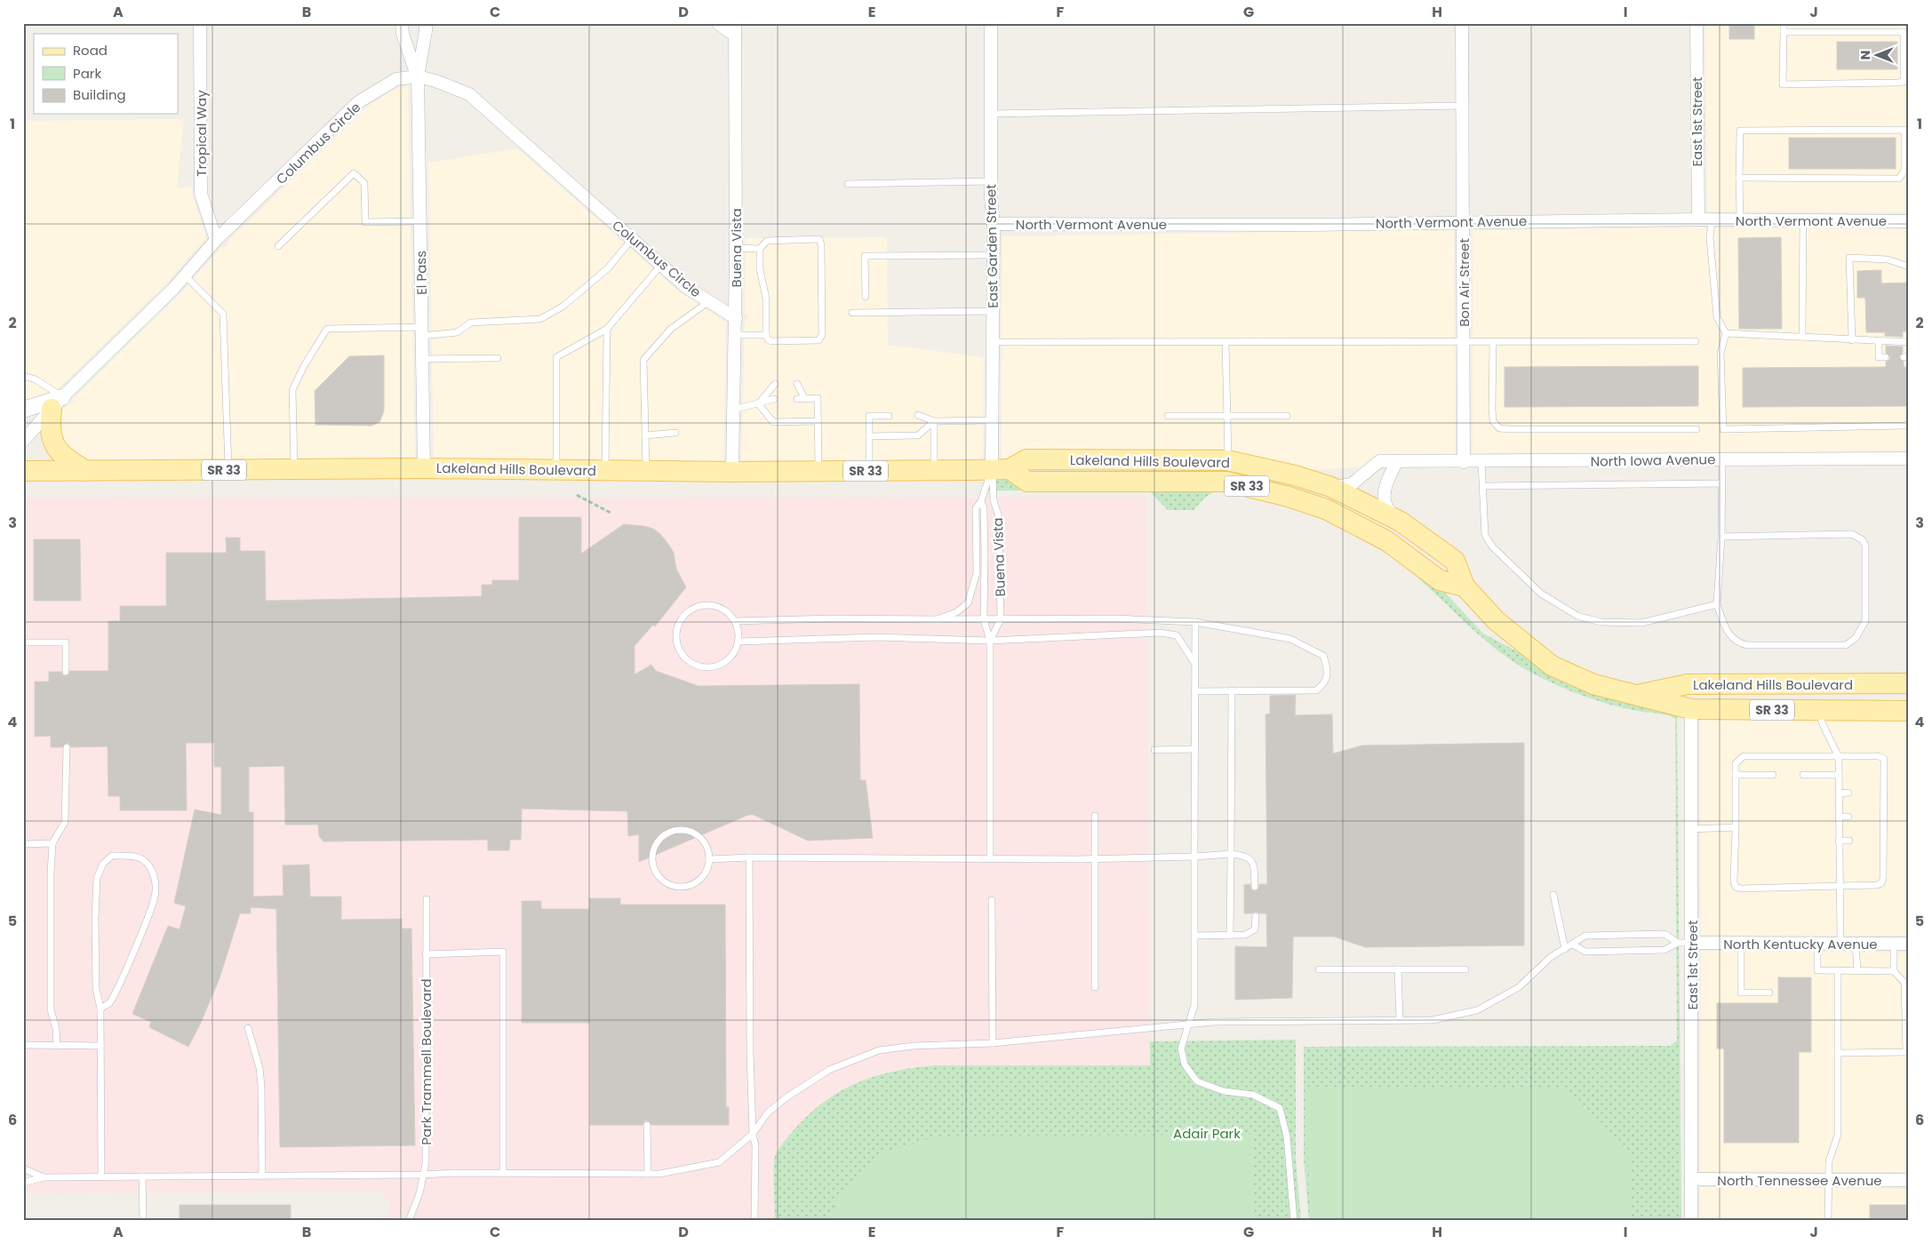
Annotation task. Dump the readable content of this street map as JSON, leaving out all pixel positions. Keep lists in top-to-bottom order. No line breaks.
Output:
{"streets":{"main road":["Lakeland Hills Boulevard","SR 33"],"street":["East 1st Street","Tropical Way","Columbus Circle","North Vermont Avenue","East Garden Street","Buena Vista","El Pass","Bon Air Street","North Iowa Avenue","North Kentucky Avenue","North Tennessee Avenue"],"lane":["Park Trammell Boulevard"]},"crossings":[["East 1st Street","North Vermont Avenue"],["East 1st Street","Lakeland Hills Boulevard"],["East 1st Street","North Kentucky Avenue"],["East 1st Street","North Tennessee Avenue"],["Tropical Way","Columbus Circle"],["Columbus Circle","Buena Vista"],["Columbus Circle","El Pass"],["North Vermont Avenue","East Garden Street"],["North Vermont Avenue","Bon Air Street"],["East Garden Street","Buena Vista"],["East Garden Street","Lakeland Hills Boulevard"],["Buena Vista","Lakeland Hills Boulevard"],["El Pass","Lakeland Hills Boulevard"],["Bon Air Street","North Iowa Avenue"],["North Iowa Avenue","Lakeland Hills Boulevard"]],"parks":["Adair Park"],"legend":["Road","Park","Building"],"north":"left","grid":{"columns":["A","B","C","D","E","F","G","H","I","J"],"rows":["1","2","3","4","5","6"]}}
